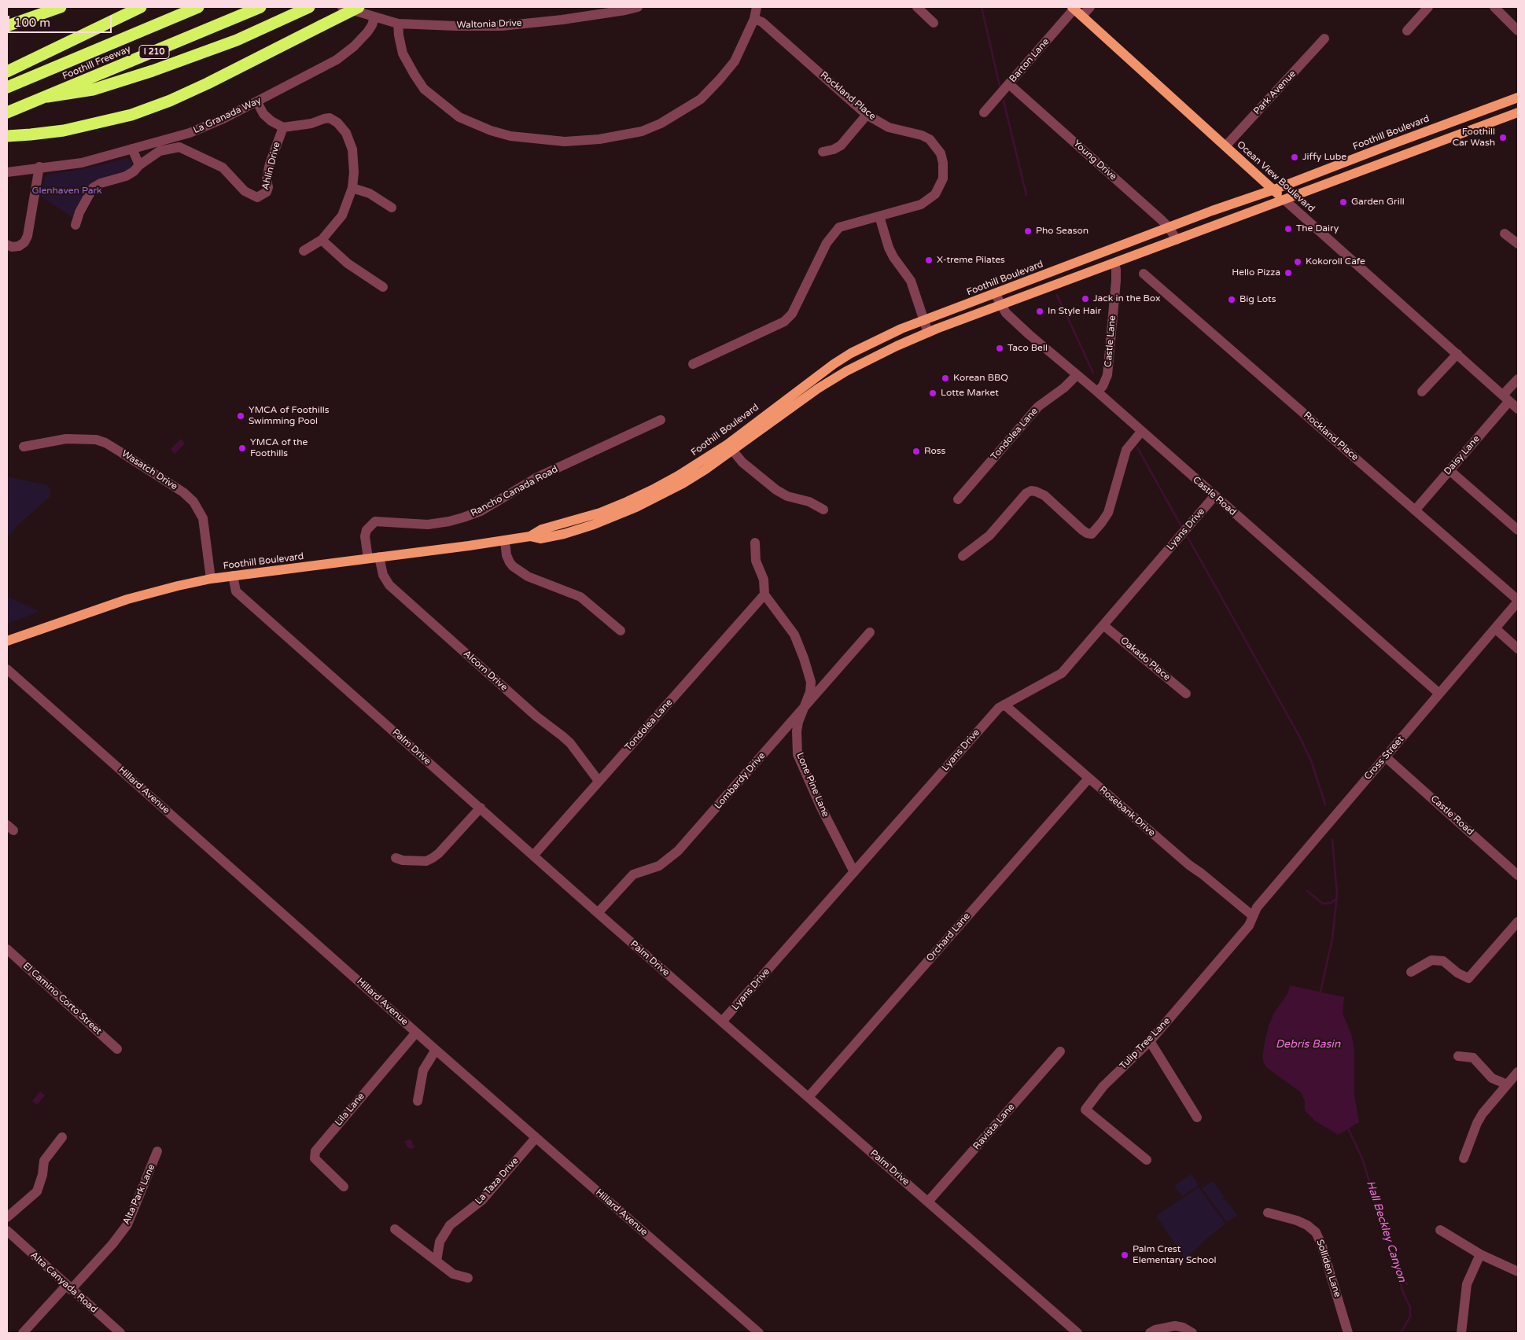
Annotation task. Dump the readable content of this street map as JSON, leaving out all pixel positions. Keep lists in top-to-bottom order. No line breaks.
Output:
{"streets":{"highway":["I 210","Foothill Freeway"],"main road":["Foothill Boulevard","Ocean View Boulevard"],"street":["Waltonia Drive","Barton Lane","Park Avenue","Rockland Place","La Granada Way","Young Drive","Ahlin Drive","Castle Lane","Tondolea Lane","Daisy Lane","Wasatch Drive","Rancho Canada Road","Castle Road","Lyans Drive","Oakado Place","Alcorn Drive","Palm Drive","Cross Street","Lombardy Drive","Lone Pine Lane","Hillard Avenue","Rosebank Drive","Orchard Lane","El Camino Corto Street","Tulip Tree Lane","Lila Lane","Ravista Lane","La Taza Drive","Alta Park Lane","Solliden Lane","Alta Canyada Road"]},"crossings":[["Waltonia Drive","La Granada Way"],["Barton Lane","Young Drive"],["Barton Lane","Ocean View Boulevard"],["Park Avenue","Ocean View Boulevard"],["Rockland Place","Daisy Lane"],["Rockland Place","Cross Street"],["Foothill Boulevard","Young Drive"],["Foothill Boulevard","Ocean View Boulevard"],["Foothill Boulevard","Castle Lane"],["Foothill Boulevard","Wasatch Drive"],["Foothill Boulevard","Rancho Canada Road"],["Foothill Boulevard","Castle Road"],["Foothill Boulevard","Alcorn Drive"],["Foothill Boulevard","Palm Drive"],["Ocean View Boulevard","Daisy Lane"],["Castle Lane","Castle Road"],["Tondolea Lane","Castle Road"],["Tondolea Lane","Alcorn Drive"],["Tondolea Lane","Palm Drive"],["Tondolea Lane","Lone Pine Lane"],["Castle Road","Lyans Drive"],["Castle Road","Cross Street"],["Lyans Drive","Oakado Place"],["Lyans Drive","Palm Drive"],["Lyans Drive","Lone Pine Lane"],["Lyans Drive","Rosebank Drive"],["Palm Drive","Lombardy Drive"],["Palm Drive","Orchard Lane"],["Palm Drive","Ravista Lane"],["Cross Street","Rosebank Drive"],["Cross Street","Tulip Tree Lane"],["Lombardy Drive","Lone Pine Lane"],["Hillard Avenue","Lila Lane"],["Hillard Avenue","La Taza Drive"],["Rosebank Drive","Orchard Lane"],["Rosebank Drive","Tulip Tree Lane"],["Alta Park Lane","Alta Canyada Road"]],"water":["Debris Basin","Hall Beckley Canyon"],"parks":["Glenhaven Park"],"places":["Foothill Car Wash","Jiffy Lube","Garden Grill","The Dairy","Pho Season","X-treme Pilates","Kokoroll Cafe","Hello Pizza","Jack in the Box","Big Lots","In Style Hair","Taco Bell","Korean BBQ","Lotte Market","YMCA of Foothills Swimming Pool","YMCA of the Foothills","Ross","Palm Crest Elementary School"],"scale_bar":"100 m"}
